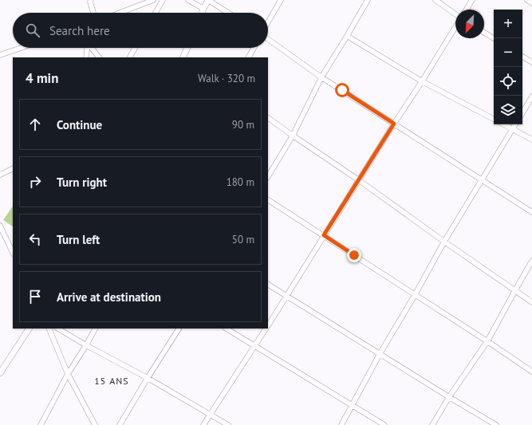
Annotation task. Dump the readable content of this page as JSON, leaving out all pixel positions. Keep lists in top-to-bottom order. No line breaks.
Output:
{"districts":["15 ANS"],"north":"bottom left","page":{"map_buttons":["+","−"],"search":"Search here","heading":["4 min","Walk · 320 m"],"list":[["Continue","90 m"],["Turn right","180 m"],["Turn left","50 m"],"Arrive at destination"]}}
